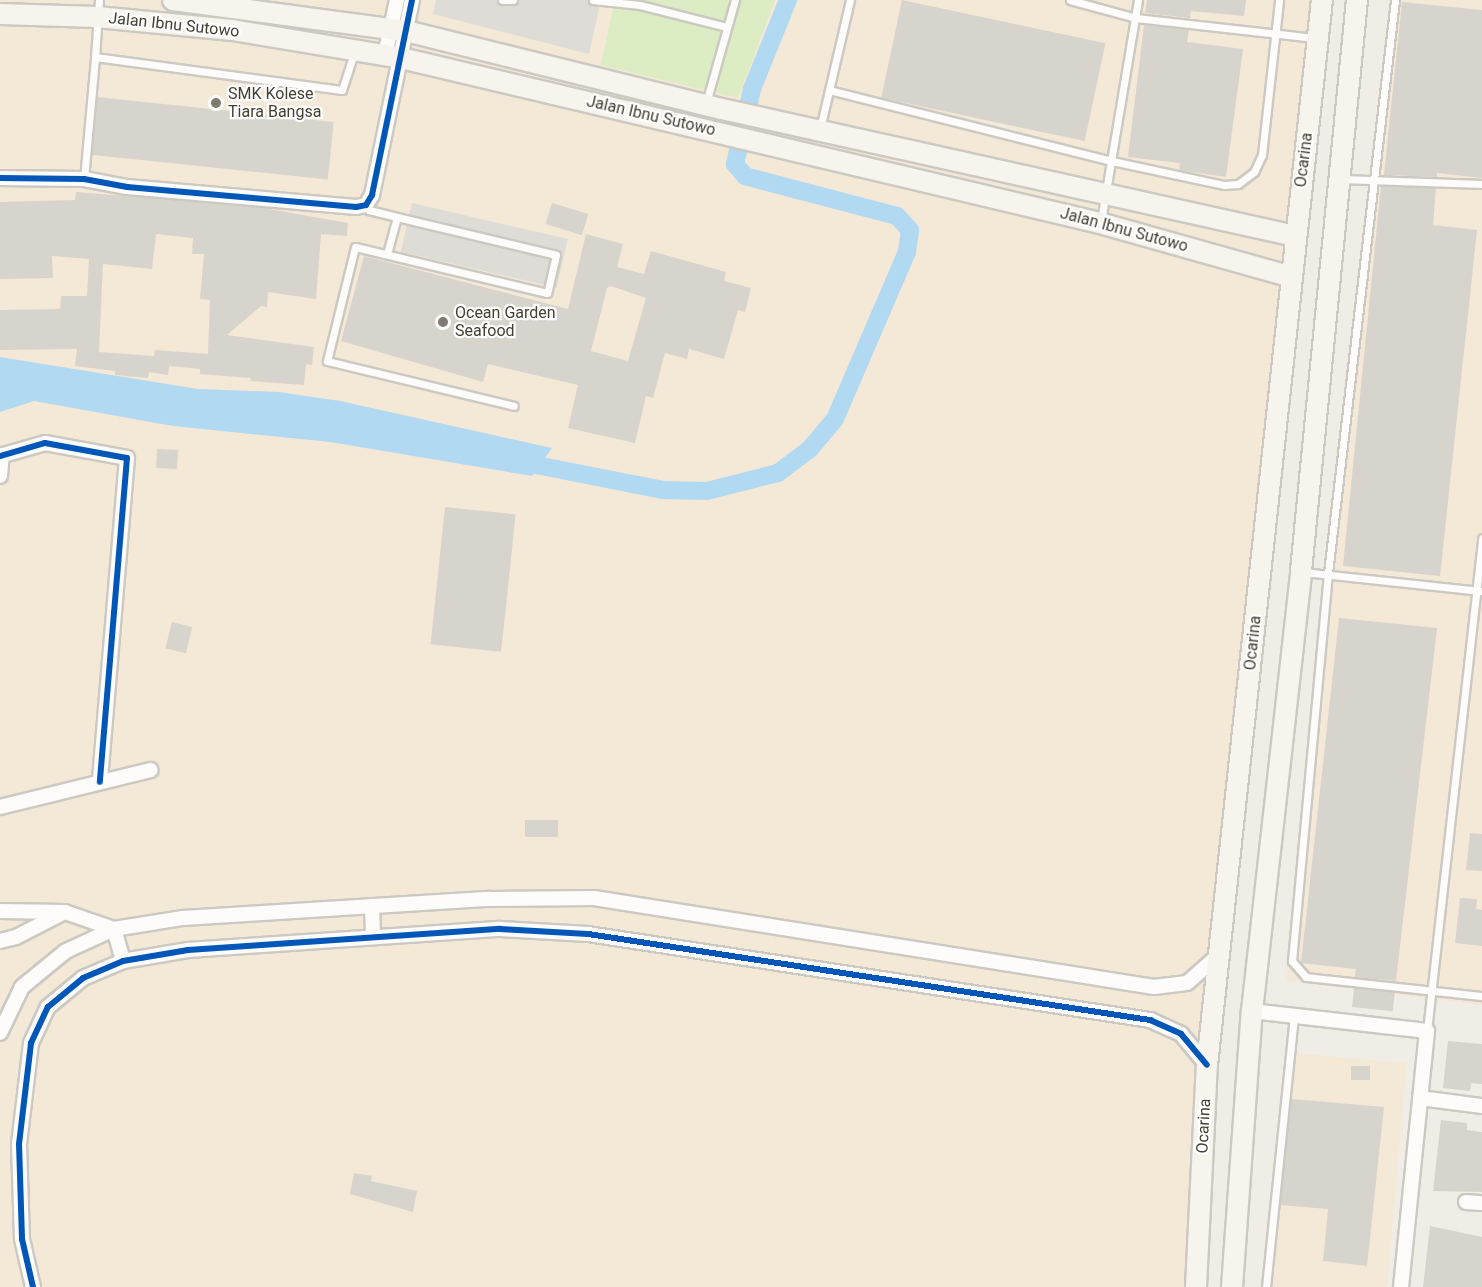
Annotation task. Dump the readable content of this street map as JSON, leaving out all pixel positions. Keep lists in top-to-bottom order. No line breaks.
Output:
{"streets":{"main road":["Jalan Ibnu Sutowo","Ocarina"]},"crossings":[["Jalan Ibnu Sutowo","Ocarina"]],"places":["SMK Kolese Tiara Bangsa","Ocean Garden Seafood"]}
